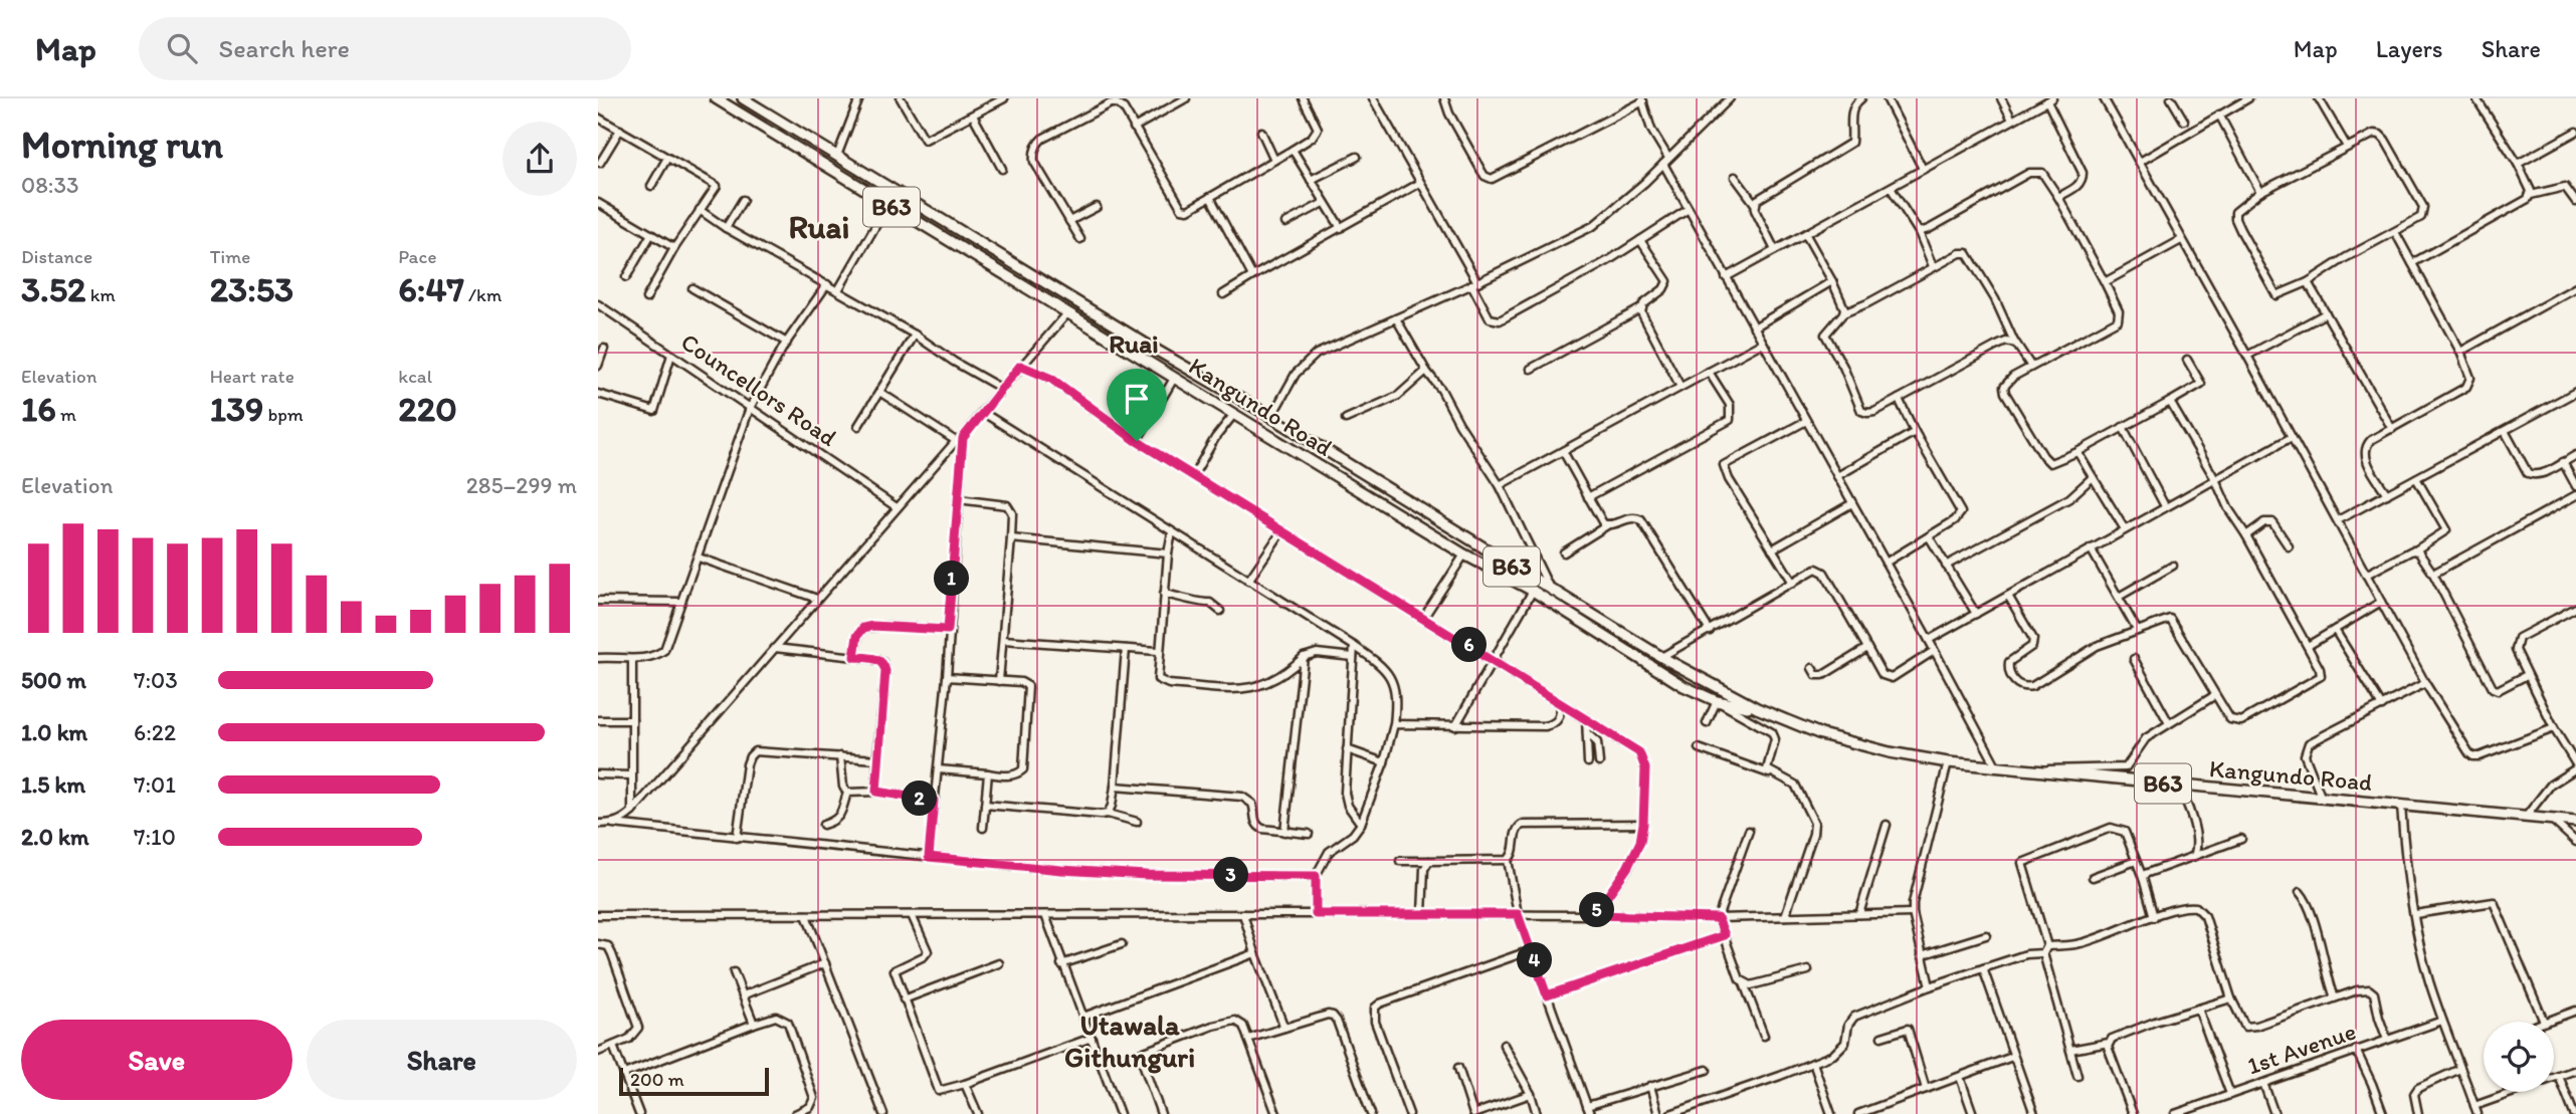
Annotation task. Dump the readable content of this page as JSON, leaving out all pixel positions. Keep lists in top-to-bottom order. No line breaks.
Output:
{"streets":{"highway":["B63","Kangundo Road"],"street":["Councellors Road","1st Avenue"]},"districts":["Ruai","Ruai","Utawala Githunguri"],"scale_bar":"200 m","page":{"header":"Map","search":"Search here","nav":["Map","Layers","Share"],"heading":["Morning run","08:33"],"stats":[["Distance","3.52 km"],["Time","23:53"],["Pace","6:47 /km"],["Elevation","16 m"],["Heart rate","139 bpm"],["kcal","220"]],"chart":["Elevation","285–299 m"],"pins":["1","6","2","3","5","4"],"list":[{"name":"500 m","note":"7:03"},{"name":"1.0 km","note":"6:22"},{"name":"1.5 km","note":"7:01"},{"name":"2.0 km","note":"7:10"}],"buttons":["Save","Share"],"scale":"200 m"}}
